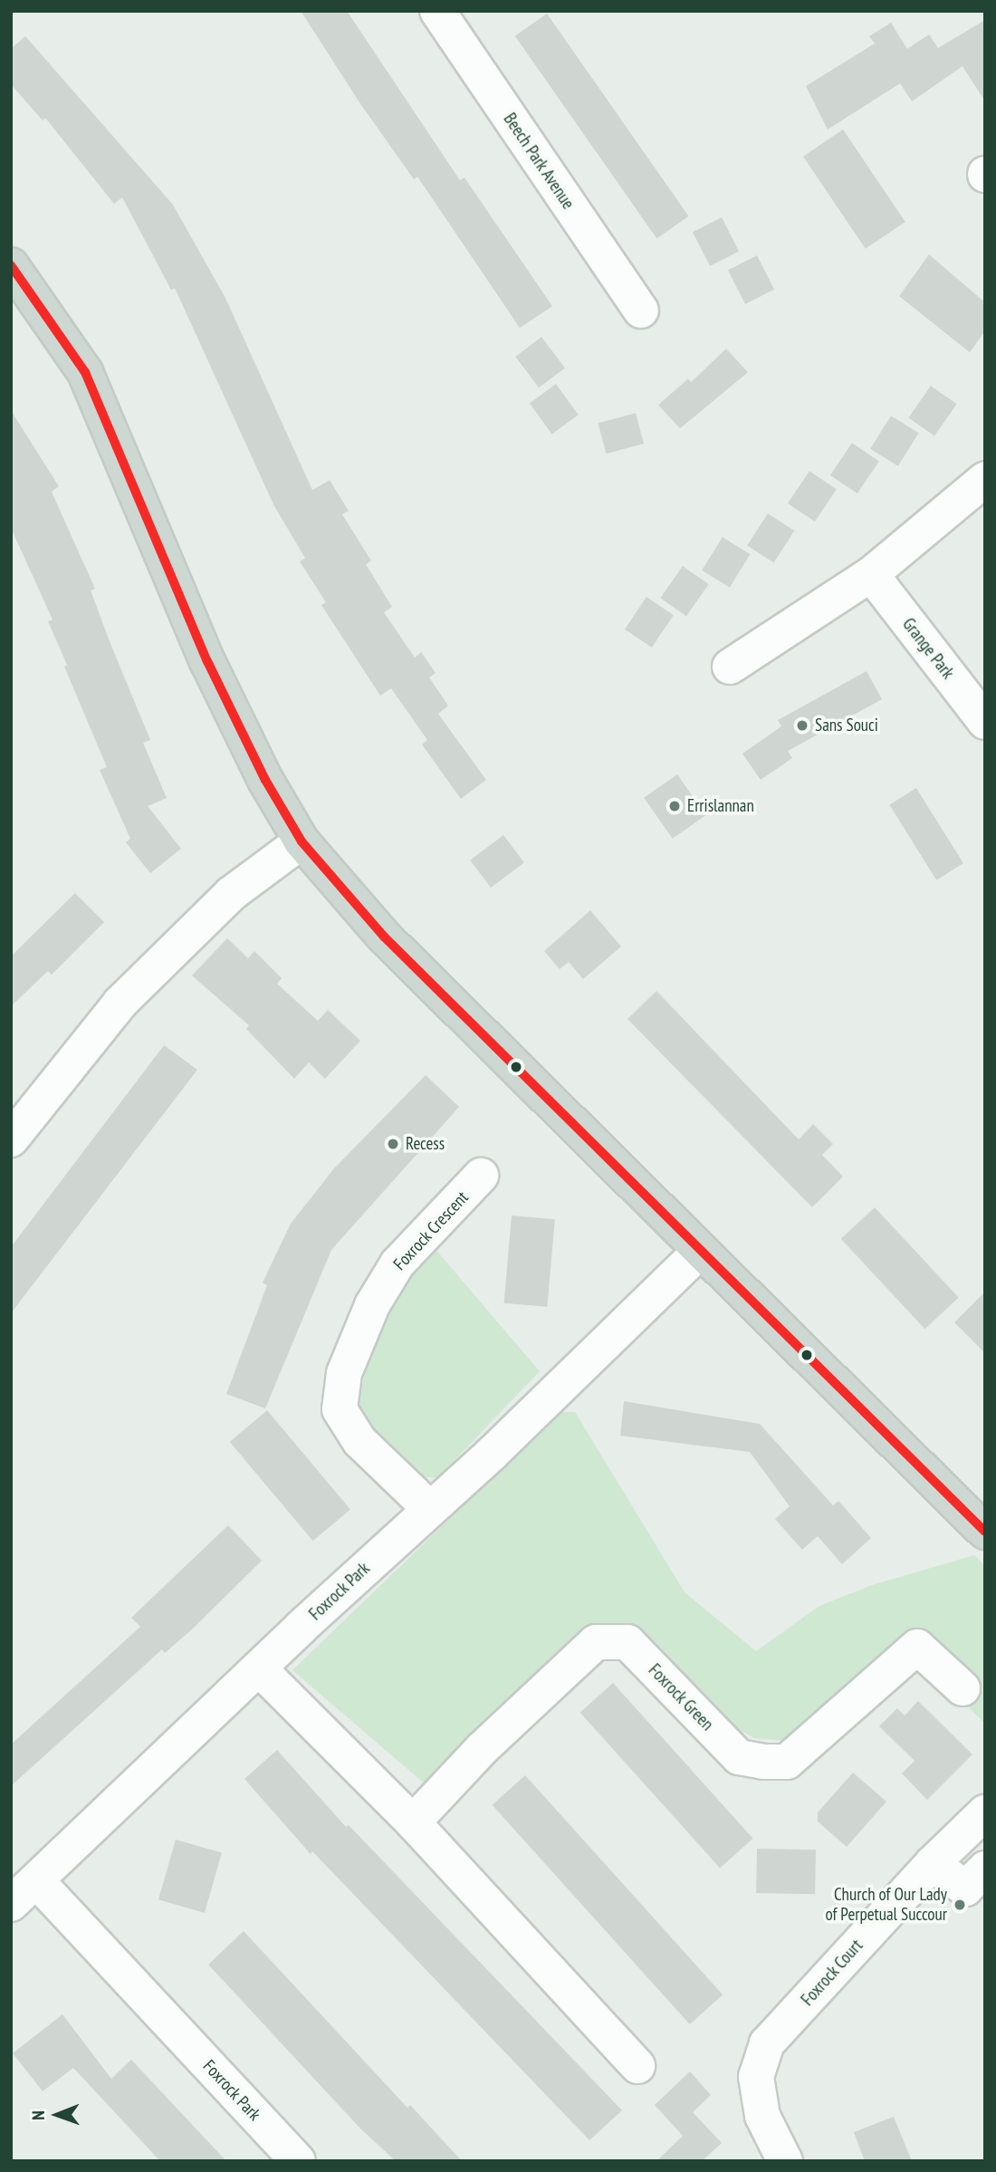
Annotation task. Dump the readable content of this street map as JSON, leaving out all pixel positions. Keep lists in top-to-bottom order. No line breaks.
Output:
{"streets":{"street":["Beech Park Avenue","Grange Park","Foxrock Crescent","Foxrock Park","Foxrock Green","Foxrock Court"]},"crossings":[["Foxrock Crescent","Foxrock Park"]],"places":["Sans Souci","Errislannan","Recess","Church of Our Lady of Perpetual Succour"],"north":"left"}
